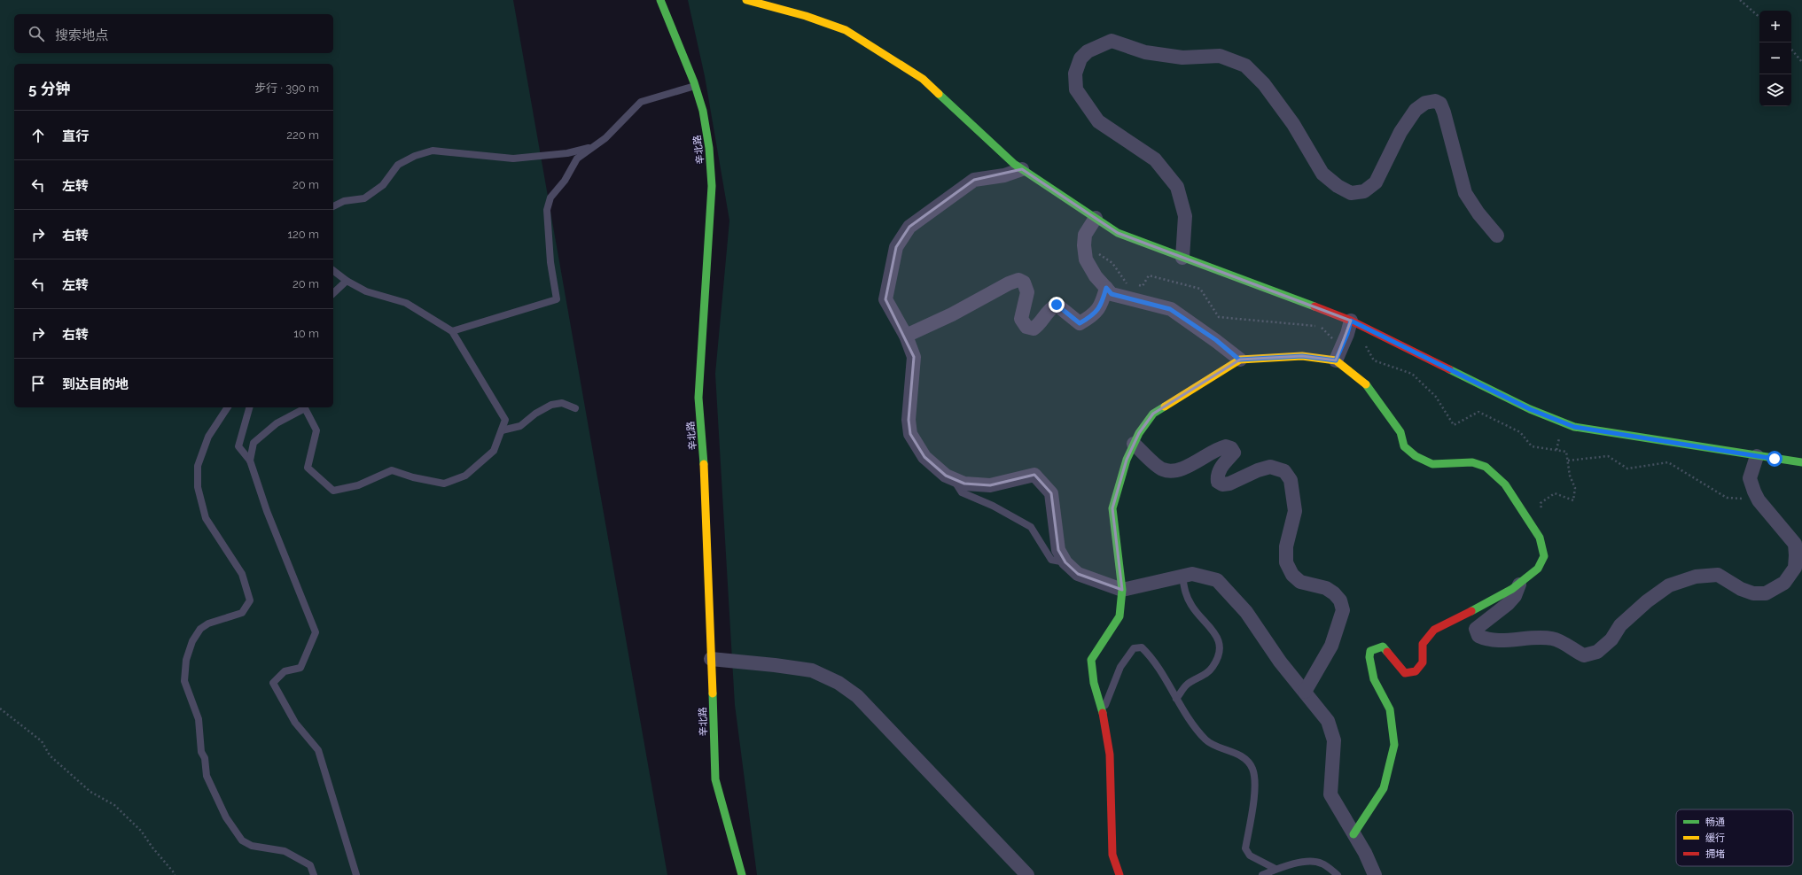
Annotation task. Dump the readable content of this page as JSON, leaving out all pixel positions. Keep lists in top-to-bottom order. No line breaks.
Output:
{"streets":{"street":["辛北路"]},"legend":["畅通","缓行","拥堵"],"page":{"map_buttons":["+","−"],"search":"搜索地点","heading":["5 分钟","步行 · 390 m"],"list":[["直行","220 m"],["左转","20 m"],["右转","120 m"],["左转","20 m"],["右转","10 m"],"到达目的地"]}}
